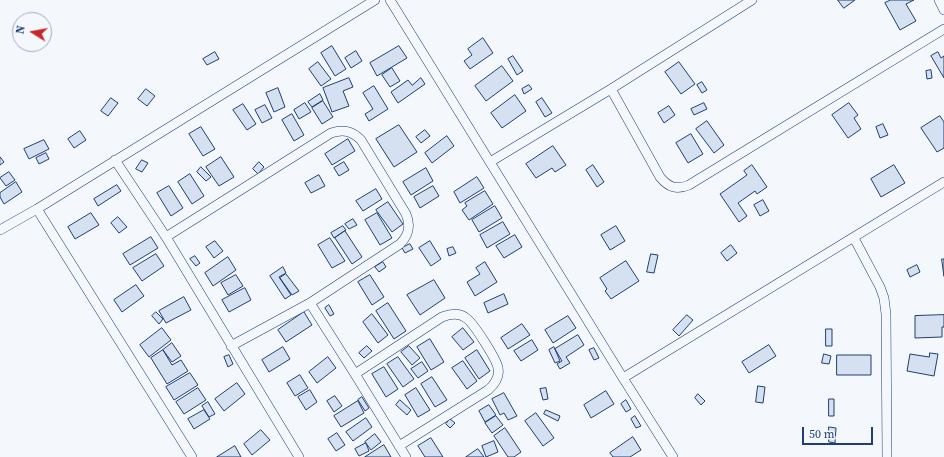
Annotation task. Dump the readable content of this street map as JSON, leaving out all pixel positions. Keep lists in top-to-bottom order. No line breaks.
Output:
{"scale_bar":"50 m","north":"left"}
